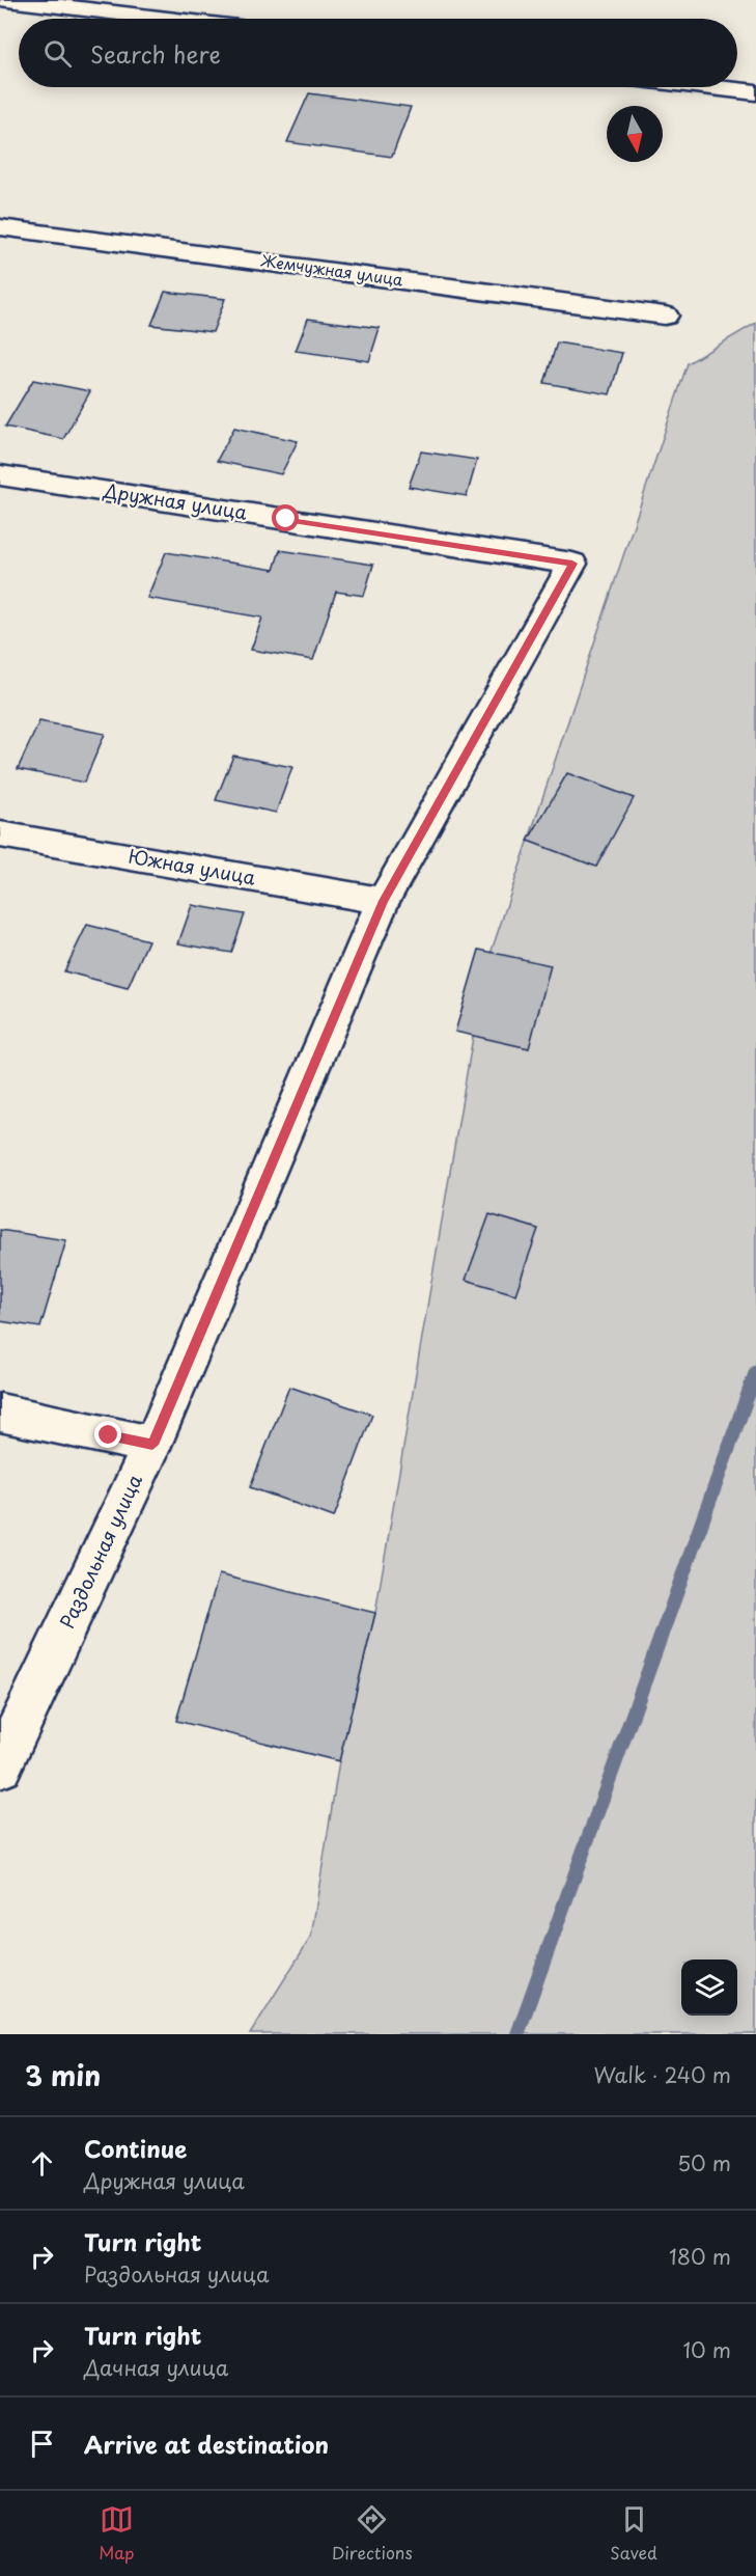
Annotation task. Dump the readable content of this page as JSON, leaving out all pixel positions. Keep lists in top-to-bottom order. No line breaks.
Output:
{"streets":{"street":["Жемчужная улица","Дружная улица","Южная улица","Раздольная улица"]},"crossings":[["Дружная улица","Раздольная улица"],["Южная улица","Раздольная улица"]],"north":"bottom","page":{"search":"Search here","heading":["3 min","Walk · 240 m"],"list":[["Continue","Дружная улица","50 m"],["Turn right","Раздольная улица","180 m"],["Turn right","Дачная улица","10 m"],"Arrive at destination"],"nav":["Map","Directions","Saved"]}}
